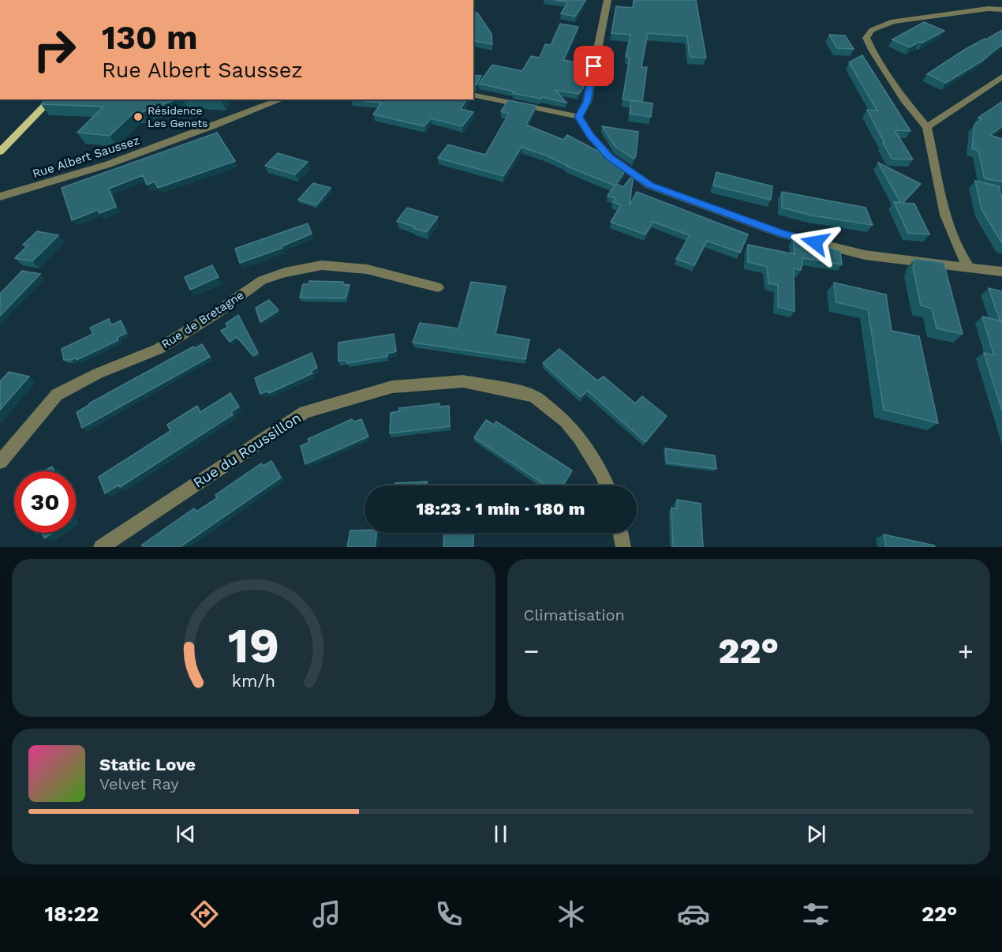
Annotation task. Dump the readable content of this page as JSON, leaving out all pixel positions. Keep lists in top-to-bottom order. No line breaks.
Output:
{"streets":{"street":["Rue Albert Saussez","Rue de Bretagne","Rue du Roussillon"]},"places":["Résidence Les Genets"],"page":{"turn":["130 m","Rue Albert Saussez"],"limit":"30","trip":"18:23 · 1 min · 180 m","tile":"Climatisation","heat":["−","22°","+"],"song":["Static Love","Velvet Ray"],"tabs":["18:22","22°"],"gauge":["19","km/h"]}}
